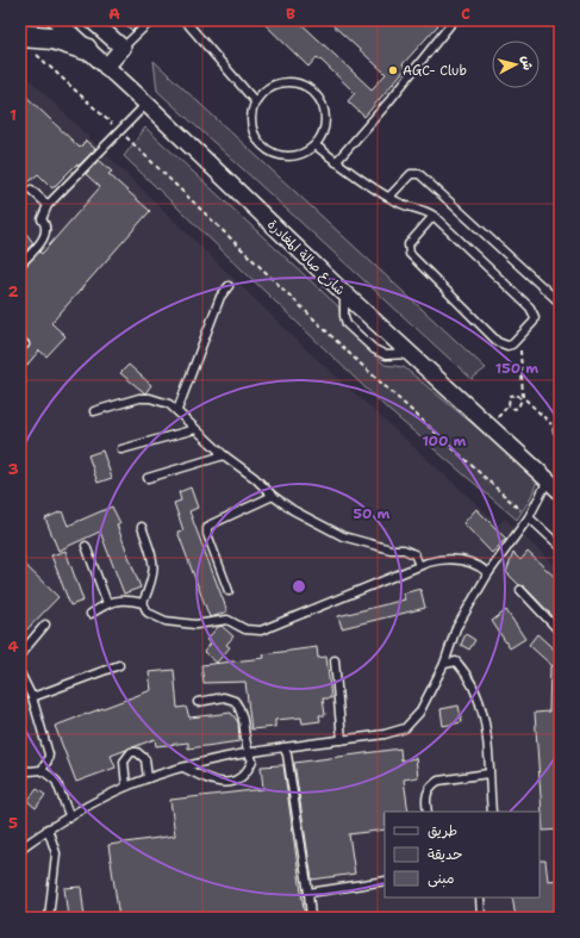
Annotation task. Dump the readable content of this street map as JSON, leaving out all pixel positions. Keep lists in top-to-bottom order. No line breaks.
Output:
{"streets":{"street":["شارع صالة المغادرة"]},"places":["AGC- Club"],"legend":["طريق","حديقة","مبنى"],"north":"right","grid":{"columns":["A","B","C"],"rows":["1","2","3","4","5"]},"rings":["150 m","100 m","50 m"]}
